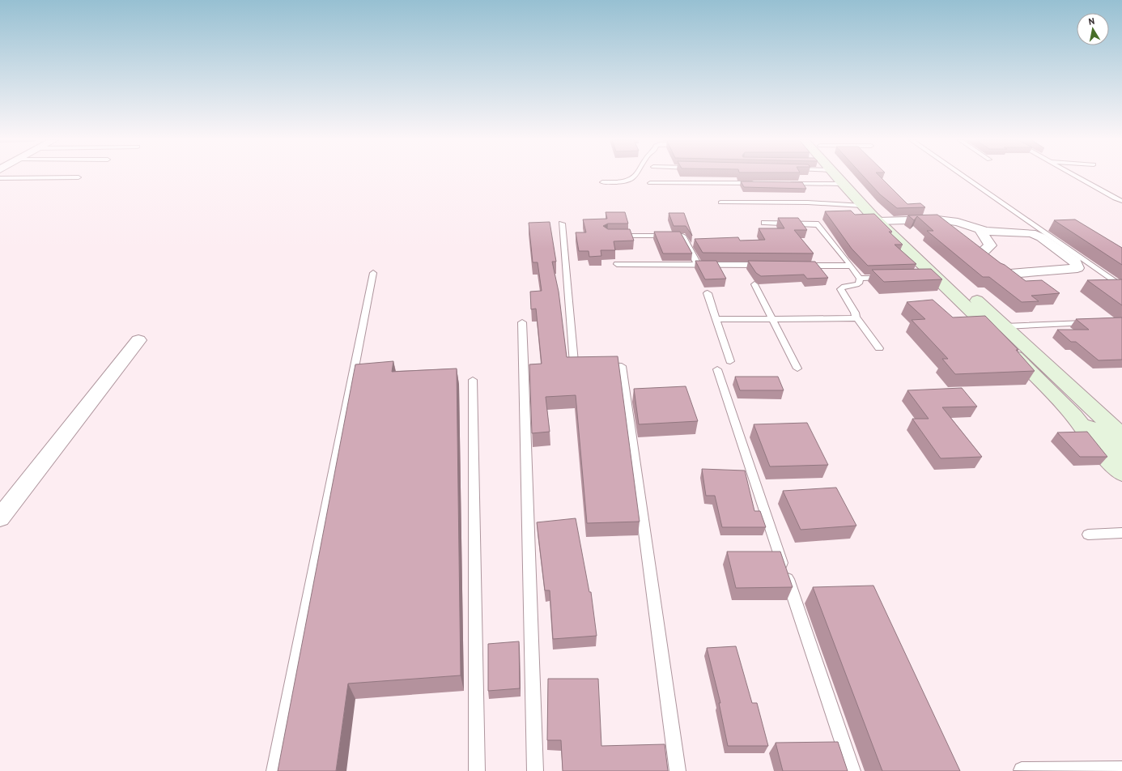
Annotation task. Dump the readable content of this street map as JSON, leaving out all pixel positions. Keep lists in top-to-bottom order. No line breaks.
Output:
{"north":"top"}
